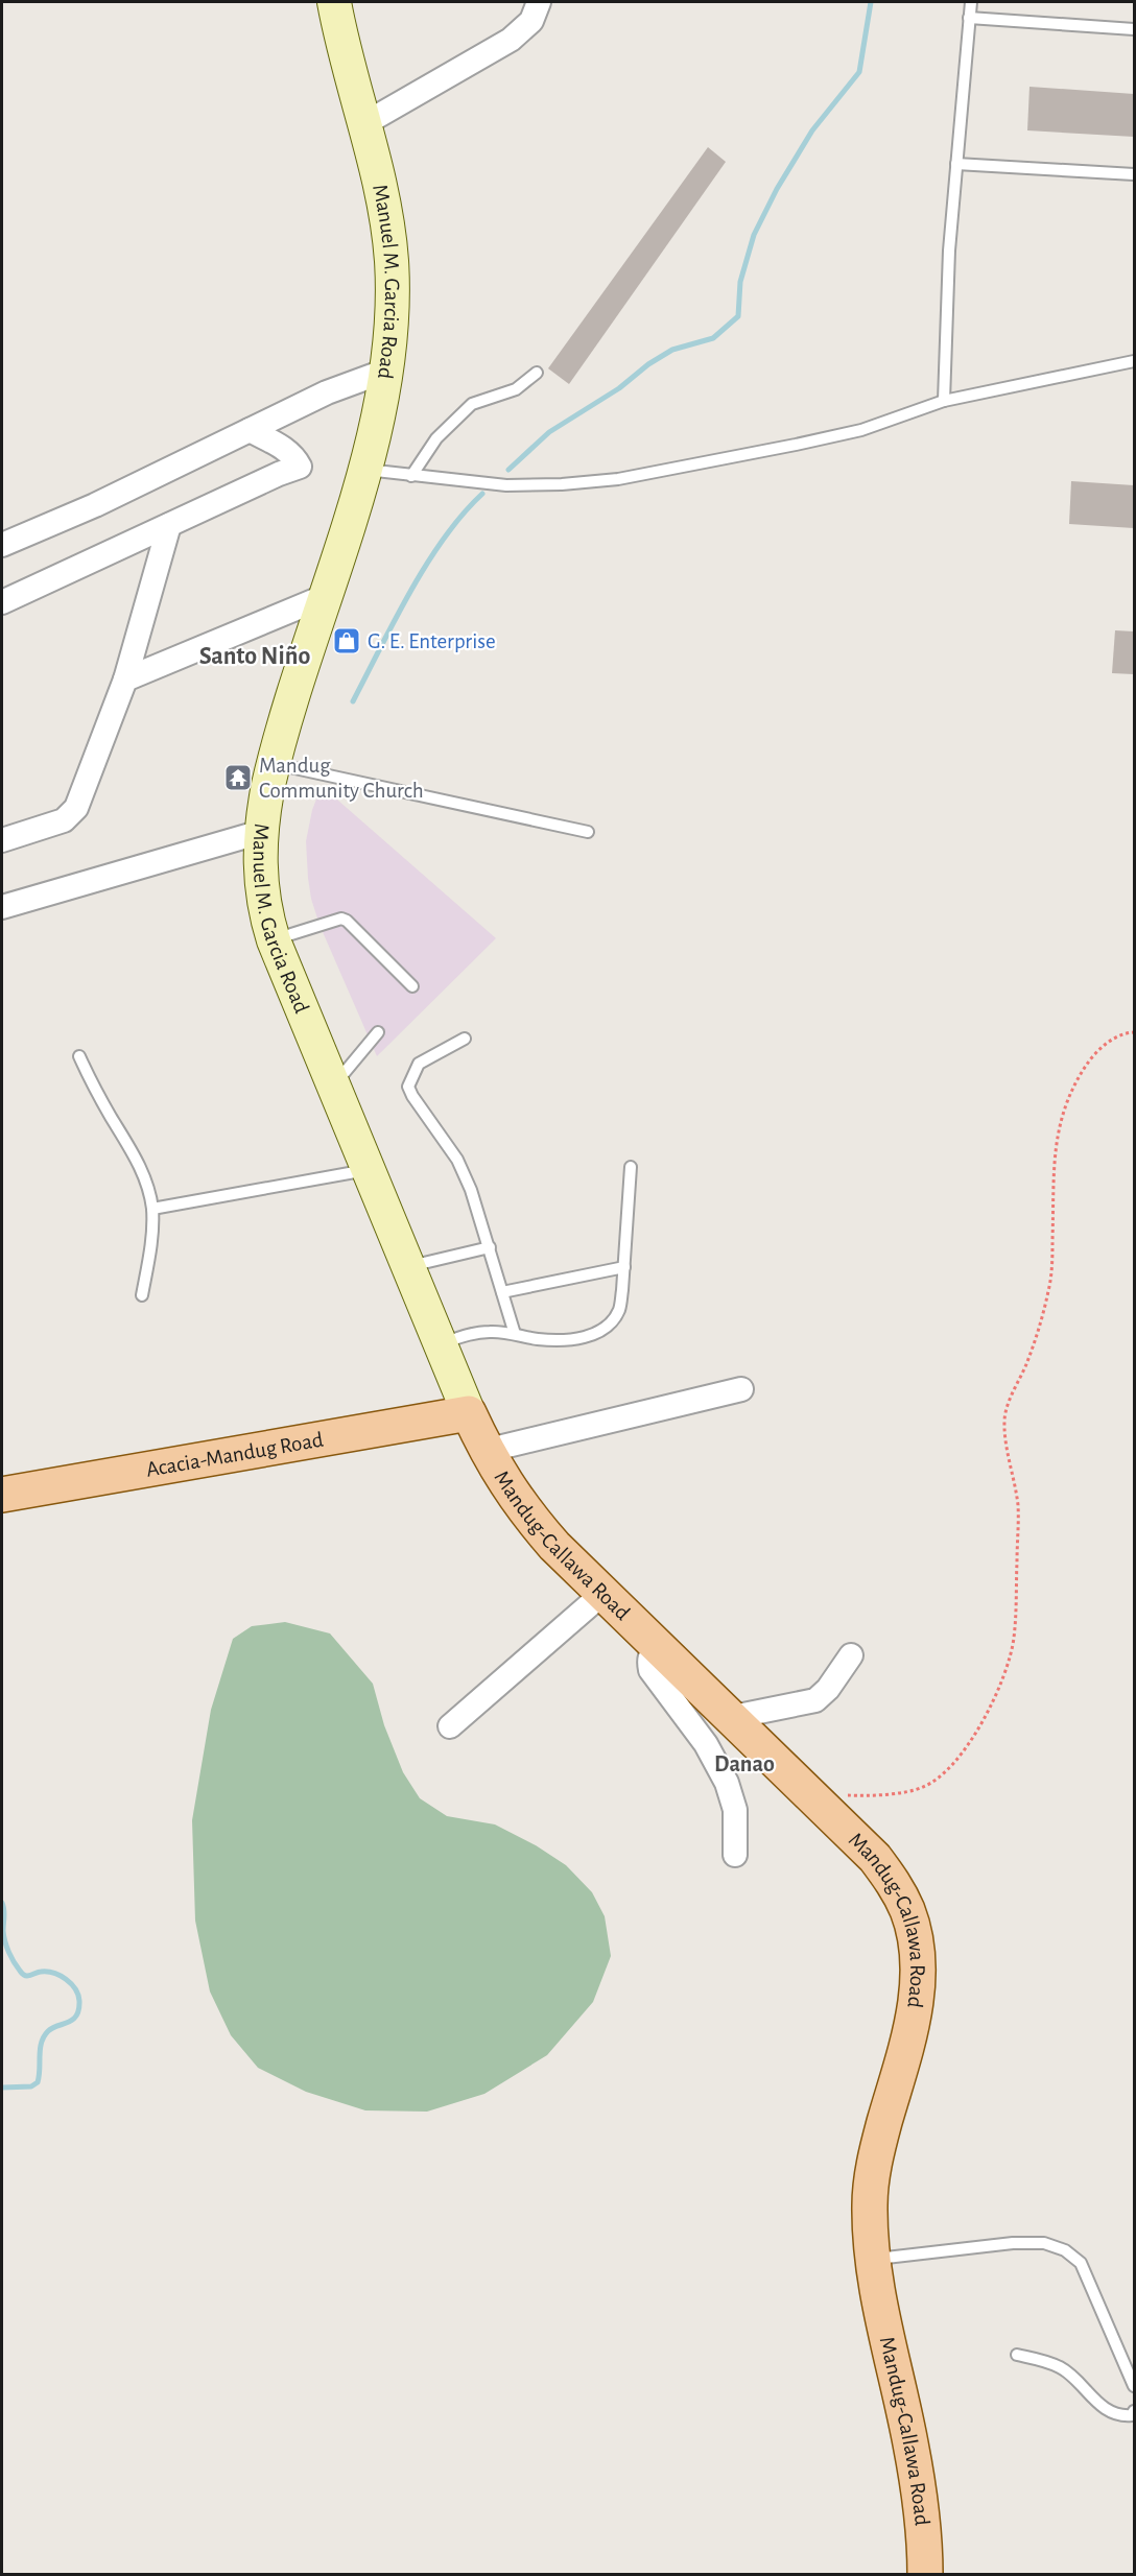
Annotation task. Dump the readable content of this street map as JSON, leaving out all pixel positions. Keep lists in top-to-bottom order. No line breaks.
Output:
{"streets":{"main road":["Manuel M. Garcia Road","Acacia-Mandug Road","Mandug-Callawa Road"]},"crossings":[["Manuel M. Garcia Road","Acacia-Mandug Road"],["Manuel M. Garcia Road","Mandug-Callawa Road"],["Acacia-Mandug Road","Mandug-Callawa Road"]],"districts":["Santo Niño","Danao"],"places":{"shop":["G. E. Enterprise"],"temple":["Mandug Community Church"]}}
